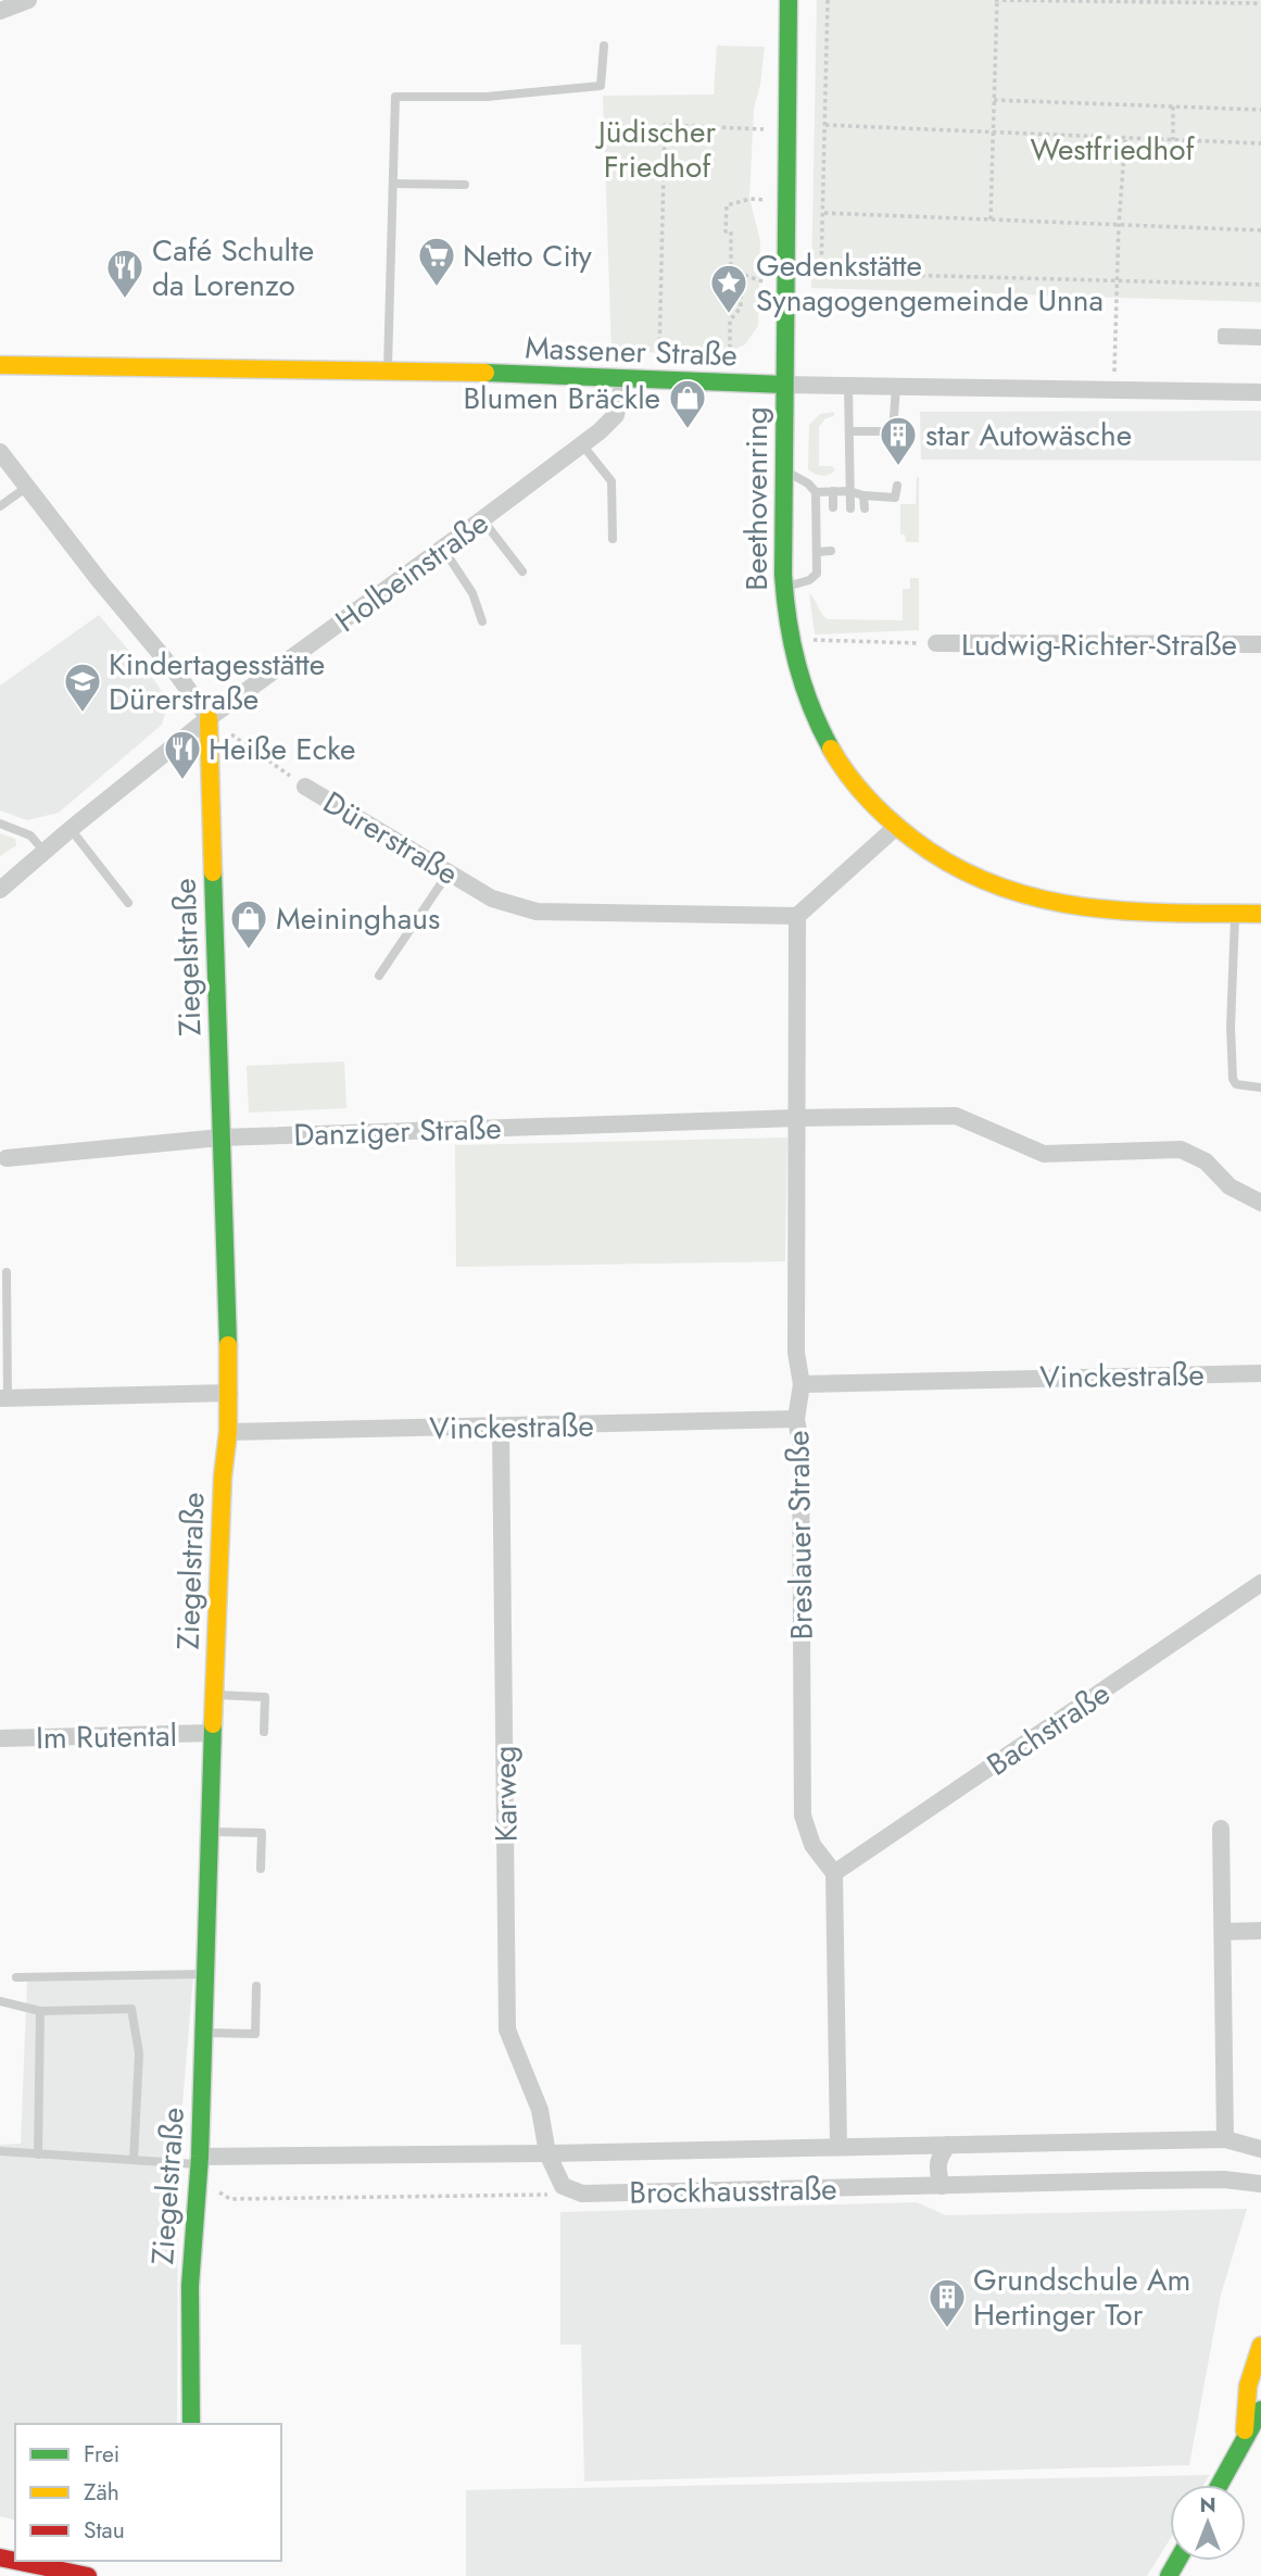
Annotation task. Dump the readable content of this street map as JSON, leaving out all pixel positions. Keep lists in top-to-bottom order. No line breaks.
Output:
{"streets":{"main road":["Massener Straße","Beethovenring","Ziegelstraße"],"street":["Holbeinstraße","Ludwig-Richter-Straße","Dürerstraße","Danziger Straße","Vinckestraße","Breslauer Straße","Bachstraße","Im Rutental","Karweg","Brockhausstraße"]},"crossings":[["Massener Straße","Beethovenring"],["Massener Straße","Holbeinstraße"],["Holbeinstraße","Dürerstraße"],["Holbeinstraße","Ziegelstraße"],["Dürerstraße","Ziegelstraße"],["Dürerstraße","Breslauer Straße"],["Ziegelstraße","Danziger Straße"],["Ziegelstraße","Vinckestraße"],["Ziegelstraße","Im Rutental"],["Ziegelstraße","Brockhausstraße"],["Danziger Straße","Breslauer Straße"],["Vinckestraße","Breslauer Straße"],["Vinckestraße","Karweg"],["Breslauer Straße","Bachstraße"],["Karweg","Brockhausstraße"]],"parks":["Jüdischer Friedhof","Westfriedhof"],"places":{"supermarket":["Netto City"],"restaurant":["Café Schulte da Lorenzo","Heiße Ecke"],"place":["Gedenkstätte Synagogengemeinde Unna"],"shop":["Blumen Bräckle","Meininghaus"],"building":["star Autowäsche","Grundschule Am Hertinger Tor"],"school or university":["Kindertagesstätte Dürerstraße"]},"legend":["Frei","Zäh","Stau"],"north":"top"}
